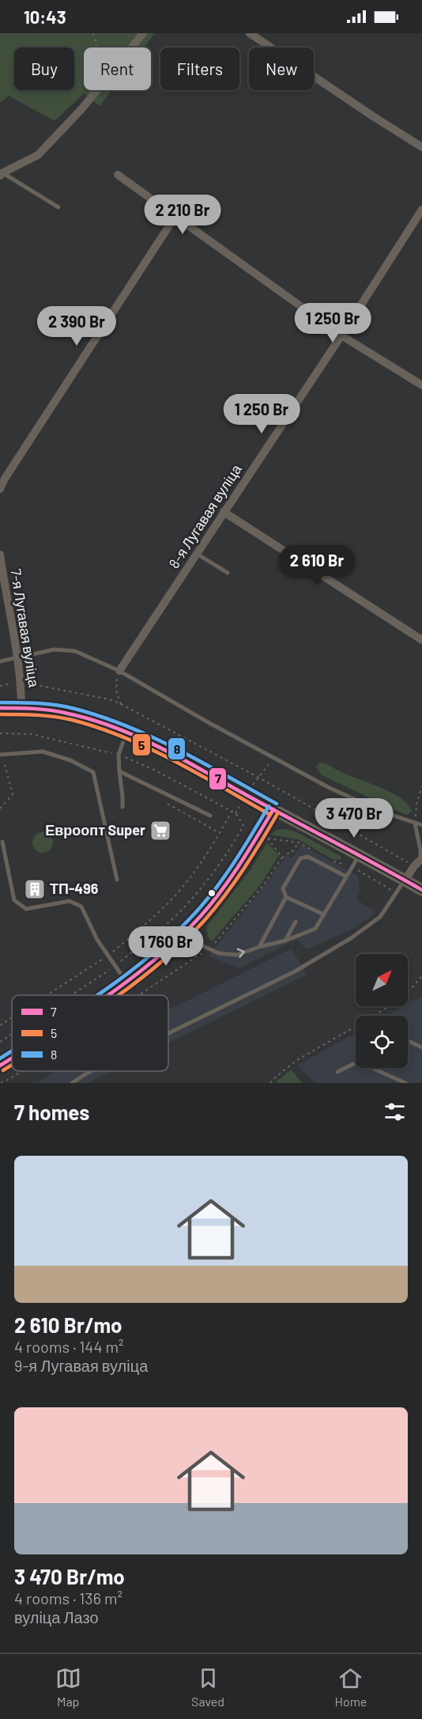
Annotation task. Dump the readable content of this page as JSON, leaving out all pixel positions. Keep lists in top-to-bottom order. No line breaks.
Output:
{"streets":{"street":["8-я Лугавая вуліца","7-я Лугавая вуліца"]},"places":{"supermarket":["Евроопт Super"],"building":["ТП-496"]},"lines":["transit line 8","transit line 7","transit line 5"],"legend":["7","5","8"],"north":"top right","page":{"status":"10:43","chip":["Buy","Rent","Filters","New"],"price":["2 210 Br","1 250 Br","2 390 Br","1 250 Br","2 610 Br","3 470 Br","1 760 Br"],"heading":"7 homes","list":[{"name":"2 610 Br/mo","note":"4 rooms · 144 m² · 9-я Лугавая вуліца"},{"name":"3 470 Br/mo","note":"4 rooms · 136 m² · вуліца Лазо"}],"tabs":["Map","Saved","Home"]}}
